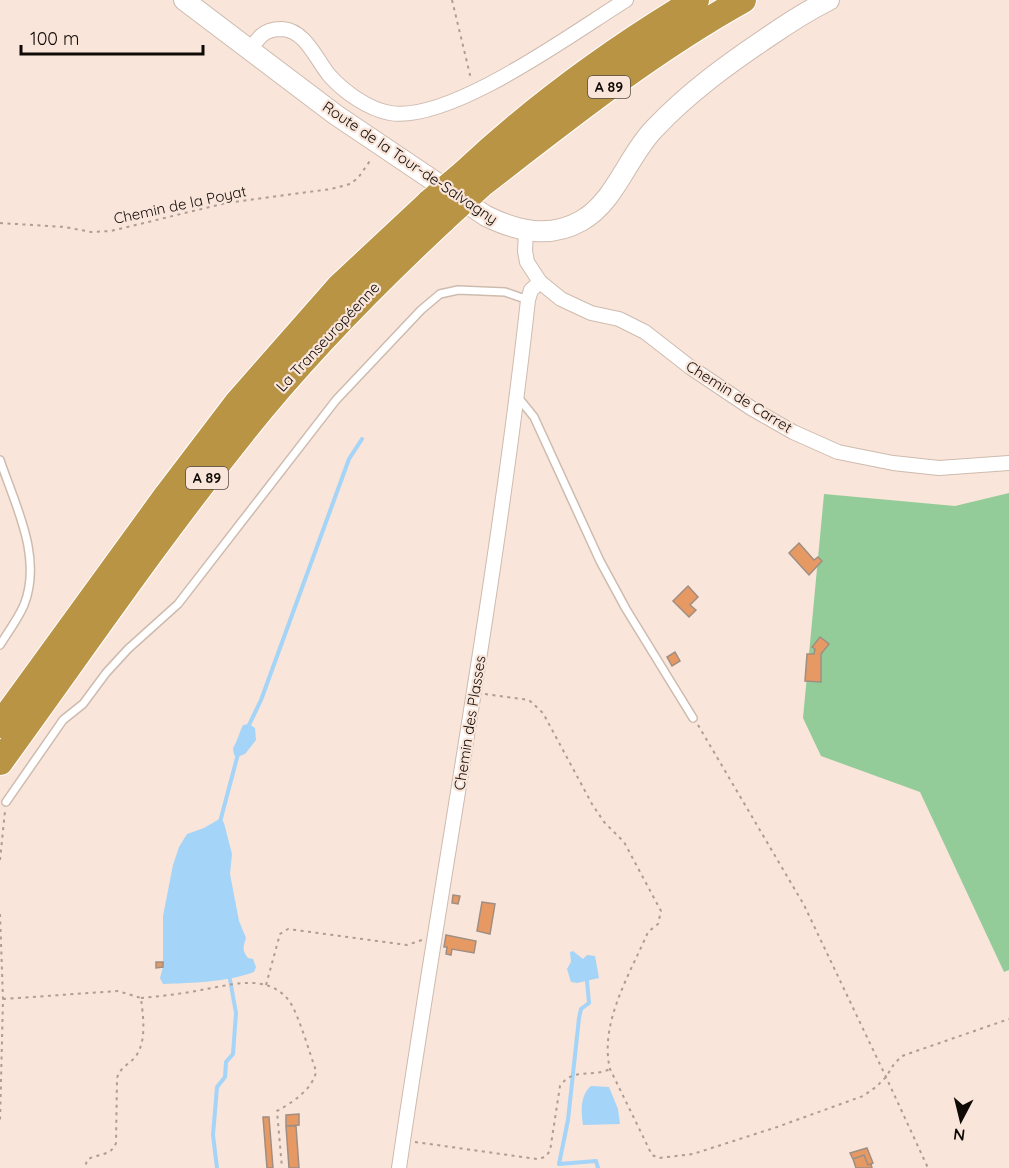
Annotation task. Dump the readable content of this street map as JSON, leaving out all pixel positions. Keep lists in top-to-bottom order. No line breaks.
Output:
{"streets":{"highway":["A 89","La Transeuropéenne"],"street":["Route de la Tour-de-Salvagny","Chemin de Carret","Chemin des Plasses"],"path":["Chemin de la Poyat"]},"crossings":[["Route de la Tour-de-Salvagny","Chemin de la Poyat"],["Route de la Tour-de-Salvagny","Chemin de Carret"],["Chemin de Carret","Chemin des Plasses"]],"scale_bar":"100 m","north":"bottom"}
